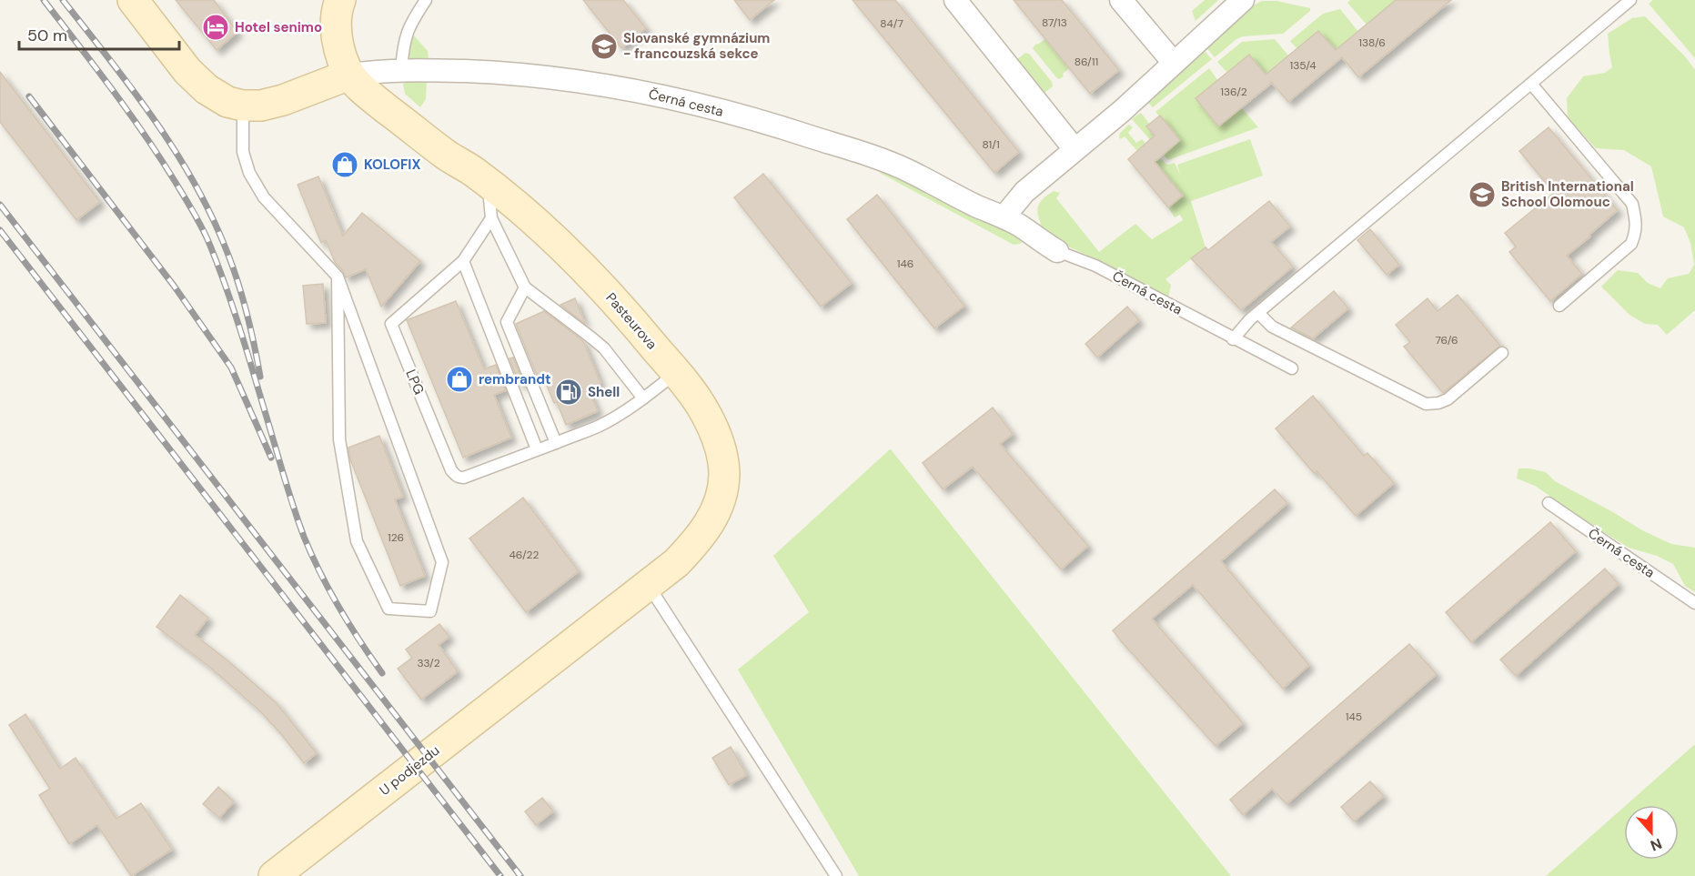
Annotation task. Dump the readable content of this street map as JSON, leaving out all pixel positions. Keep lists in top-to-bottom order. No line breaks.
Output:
{"streets":{"main road":["Pasteurova","U podjezdu"],"street":["Černá cesta"],"lane":["LPG"]},"crossings":[["Černá cesta","Pasteurova"],["Pasteurova","LPG"],["Pasteurova","U podjezdu"]],"places":{"hotel":["Hotel senimo"],"school or university":["Slovanské gymnázium - francouzská sekce","British International School Olomouc"],"shop":["KOLOFIX","rembrandt"],"fuel station":["Shell"]},"house_numbers":["87/13","84/7","138/6","86/11","135/4","136/2","81/1","146","76/6","126","46/22","33/2","145"],"scale_bar":"50 m","north":"bottom"}
